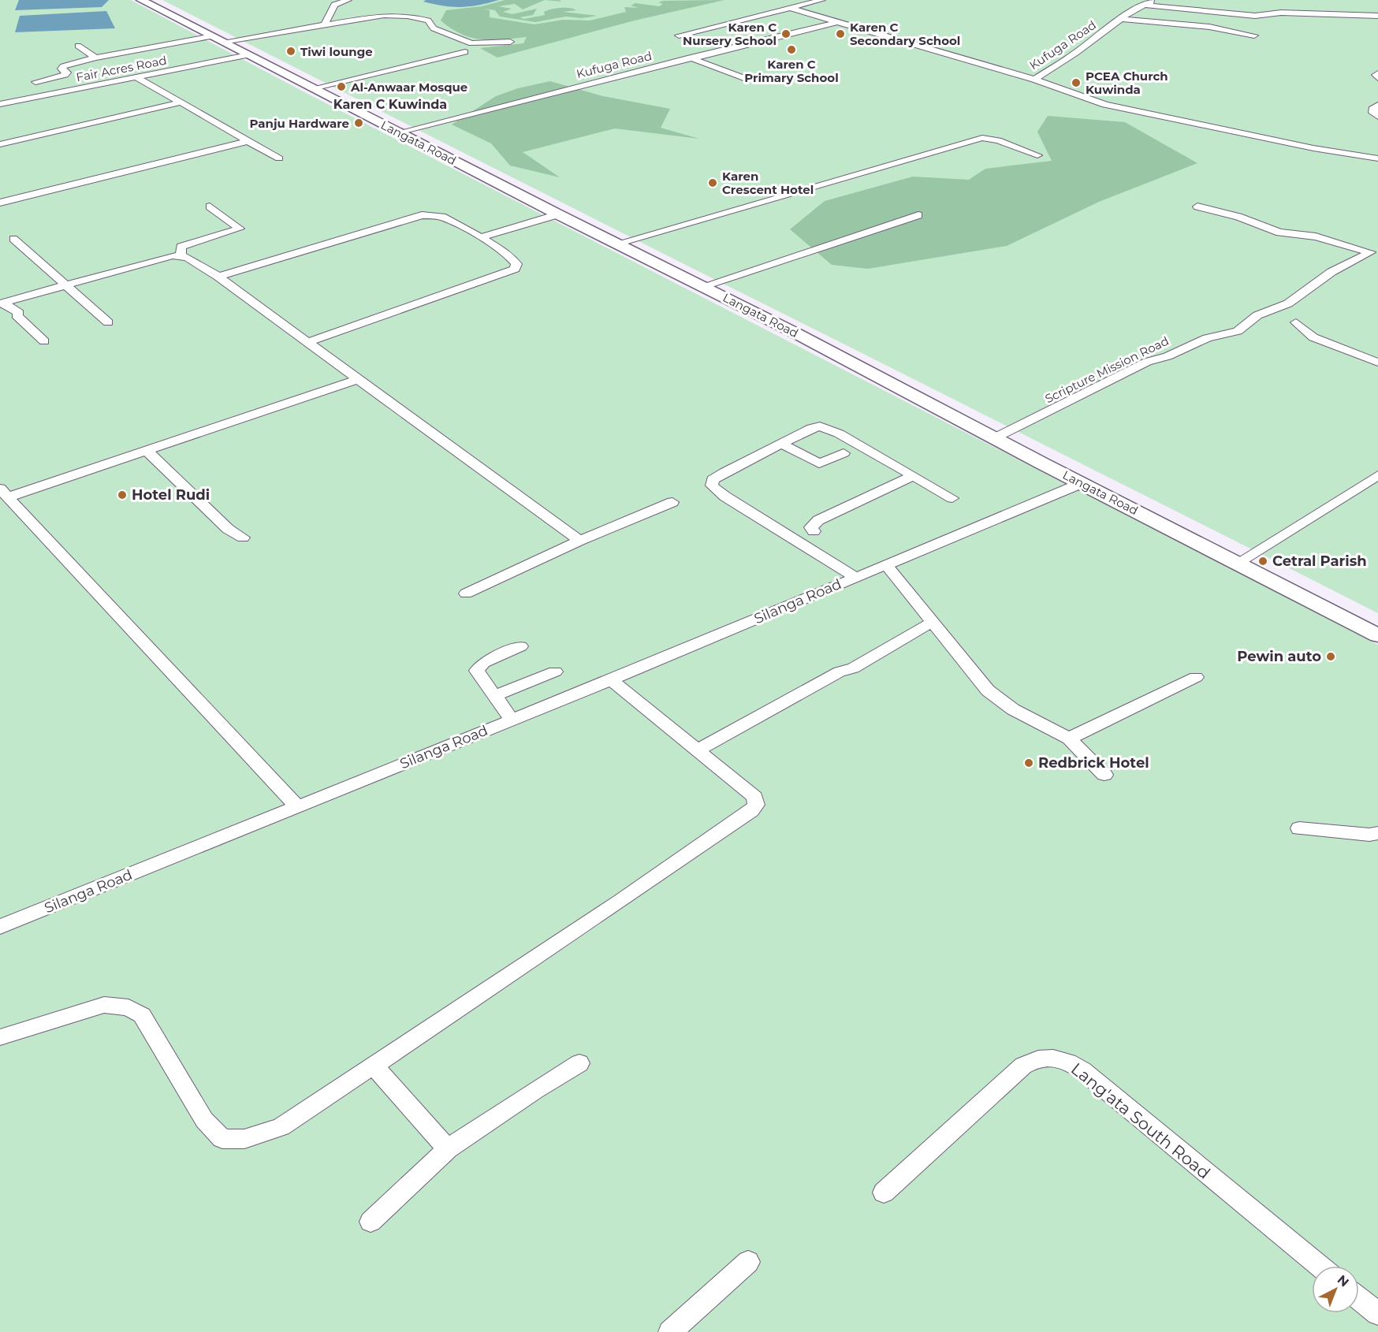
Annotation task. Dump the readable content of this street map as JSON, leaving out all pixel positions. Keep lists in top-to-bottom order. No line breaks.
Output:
{"streets":{"main road":["Langata Road"],"street":["Kufuga Road","Fair Acres Road","Scripture Mission Road","Silanga Road","Lang'ata South Road"]},"crossings":[["Kufuga Road","Langata Road"],["Fair Acres Road","Langata Road"],["Langata Road","Scripture Mission Road"],["Langata Road","Silanga Road"]],"districts":["Karen C Kuwinda"],"places":["Karen C Nursery School","Karen C Secondary School","Karen C Primary School","Tiwi lounge","PCEA Church Kuwinda","Al-Anwaar Mosque","Panju Hardware","Karen Crescent Hotel","Hotel Rudi","Cetral Parish","Pewin auto","Redbrick Hotel"],"north":"top right"}
